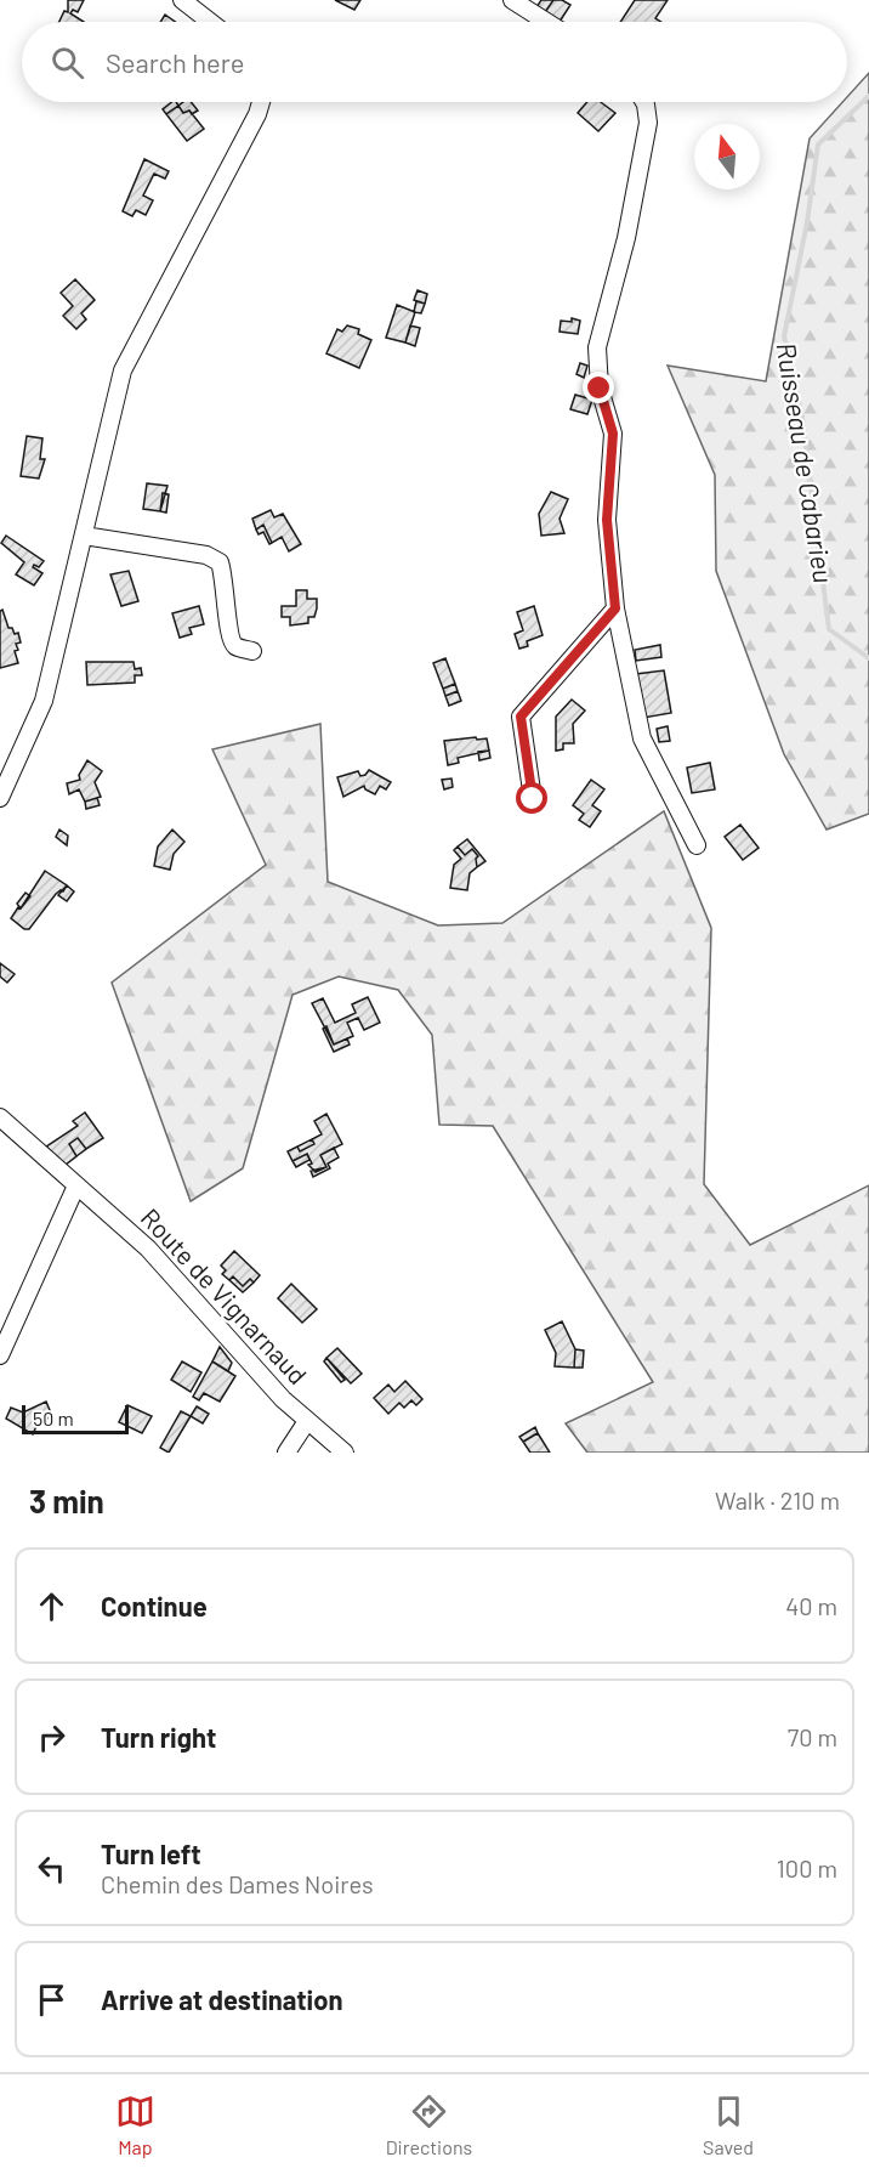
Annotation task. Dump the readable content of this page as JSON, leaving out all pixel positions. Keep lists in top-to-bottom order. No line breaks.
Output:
{"streets":{"street":["Route de Vignarnaud"]},"water":["Ruisseau de Cabarieu"],"scale_bar":"50 m","north":"top","page":{"search":"Search here","scale":"50 m","heading":["3 min","Walk · 210 m"],"list":[["Continue","40 m"],["Turn right","70 m"],["Turn left","Chemin des Dames Noires","100 m"],"Arrive at destination"],"nav":["Map","Directions","Saved"]}}
